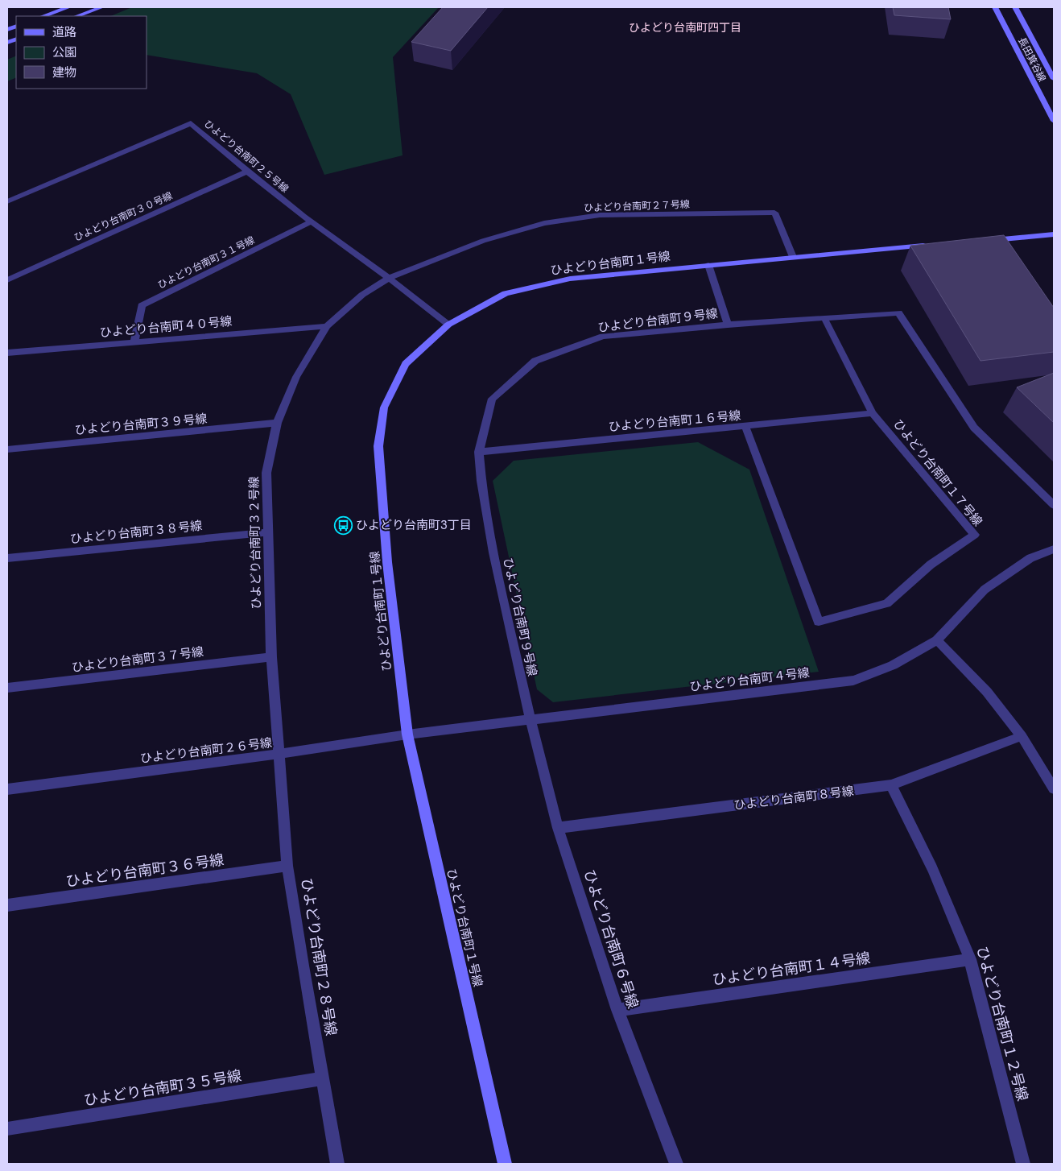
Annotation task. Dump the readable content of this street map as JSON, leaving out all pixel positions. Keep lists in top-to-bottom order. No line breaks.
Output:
{"streets":{"street":["長田箕谷線","ひよどり台南町２５号線","ひよどり台南町２７号線","ひよどり台南町３０号線","ひよどり台南町３１号線","ひよどり台南町１号線","ひよどり台南町９号線","ひよどり台南町４０号線","ひよどり台南町１６号線","ひよどり台南町３９号線","ひよどり台南町１７号線","ひよどり台南町３８号線","ひよどり台南町３２号線","ひよどり台南町３７号線","ひよどり台南町４号線","ひよどり台南町２６号線","ひよどり台南町８号線","ひよどり台南町３６号線","ひよどり台南町６号線","ひよどり台南町２８号線","ひよどり台南町１４号線","ひよどり台南町１２号線","ひよどり台南町３５号線"]},"crossings":[["ひよどり台南町２５号線","ひよどり台南町２７号線"],["ひよどり台南町２５号線","ひよどり台南町３０号線"],["ひよどり台南町２５号線","ひよどり台南町３１号線"],["ひよどり台南町２５号線","ひよどり台南町１号線"],["ひよどり台南町２５号線","ひよどり台南町３２号線"],["ひよどり台南町２７号線","ひよどり台南町１号線"],["ひよどり台南町２７号線","ひよどり台南町３２号線"],["ひよどり台南町３１号線","ひよどり台南町４０号線"],["ひよどり台南町１号線","ひよどり台南町４号線"],["ひよどり台南町１号線","ひよどり台南町２６号線"],["ひよどり台南町９号線","ひよどり台南町１６号線"],["ひよどり台南町９号線","ひよどり台南町１７号線"],["ひよどり台南町９号線","ひよどり台南町４号線"],["ひよどり台南町９号線","ひよどり台南町６号線"],["ひよどり台南町４０号線","ひよどり台南町３２号線"],["ひよどり台南町１６号線","ひよどり台南町１７号線"],["ひよどり台南町３９号線","ひよどり台南町３２号線"],["ひよどり台南町３８号線","ひよどり台南町３２号線"],["ひよどり台南町３２号線","ひよどり台南町３７号線"],["ひよどり台南町３２号線","ひよどり台南町２６号線"],["ひよどり台南町３２号線","ひよどり台南町２８号線"],["ひよどり台南町４号線","ひよどり台南町２６号線"],["ひよどり台南町４号線","ひよどり台南町６号線"],["ひよどり台南町２６号線","ひよどり台南町２８号線"],["ひよどり台南町８号線","ひよどり台南町６号線"],["ひよどり台南町８号線","ひよどり台南町１２号線"],["ひよどり台南町３６号線","ひよどり台南町２８号線"],["ひよどり台南町６号線","ひよどり台南町１４号線"],["ひよどり台南町２８号線","ひよどり台南町３５号線"],["ひよどり台南町１４号線","ひよどり台南町１２号線"]],"districts":["ひよどり台南町四丁目"],"places":{"bus stop":["ひよどり台南町3丁目"]},"legend":["道路","公園","建物"]}
